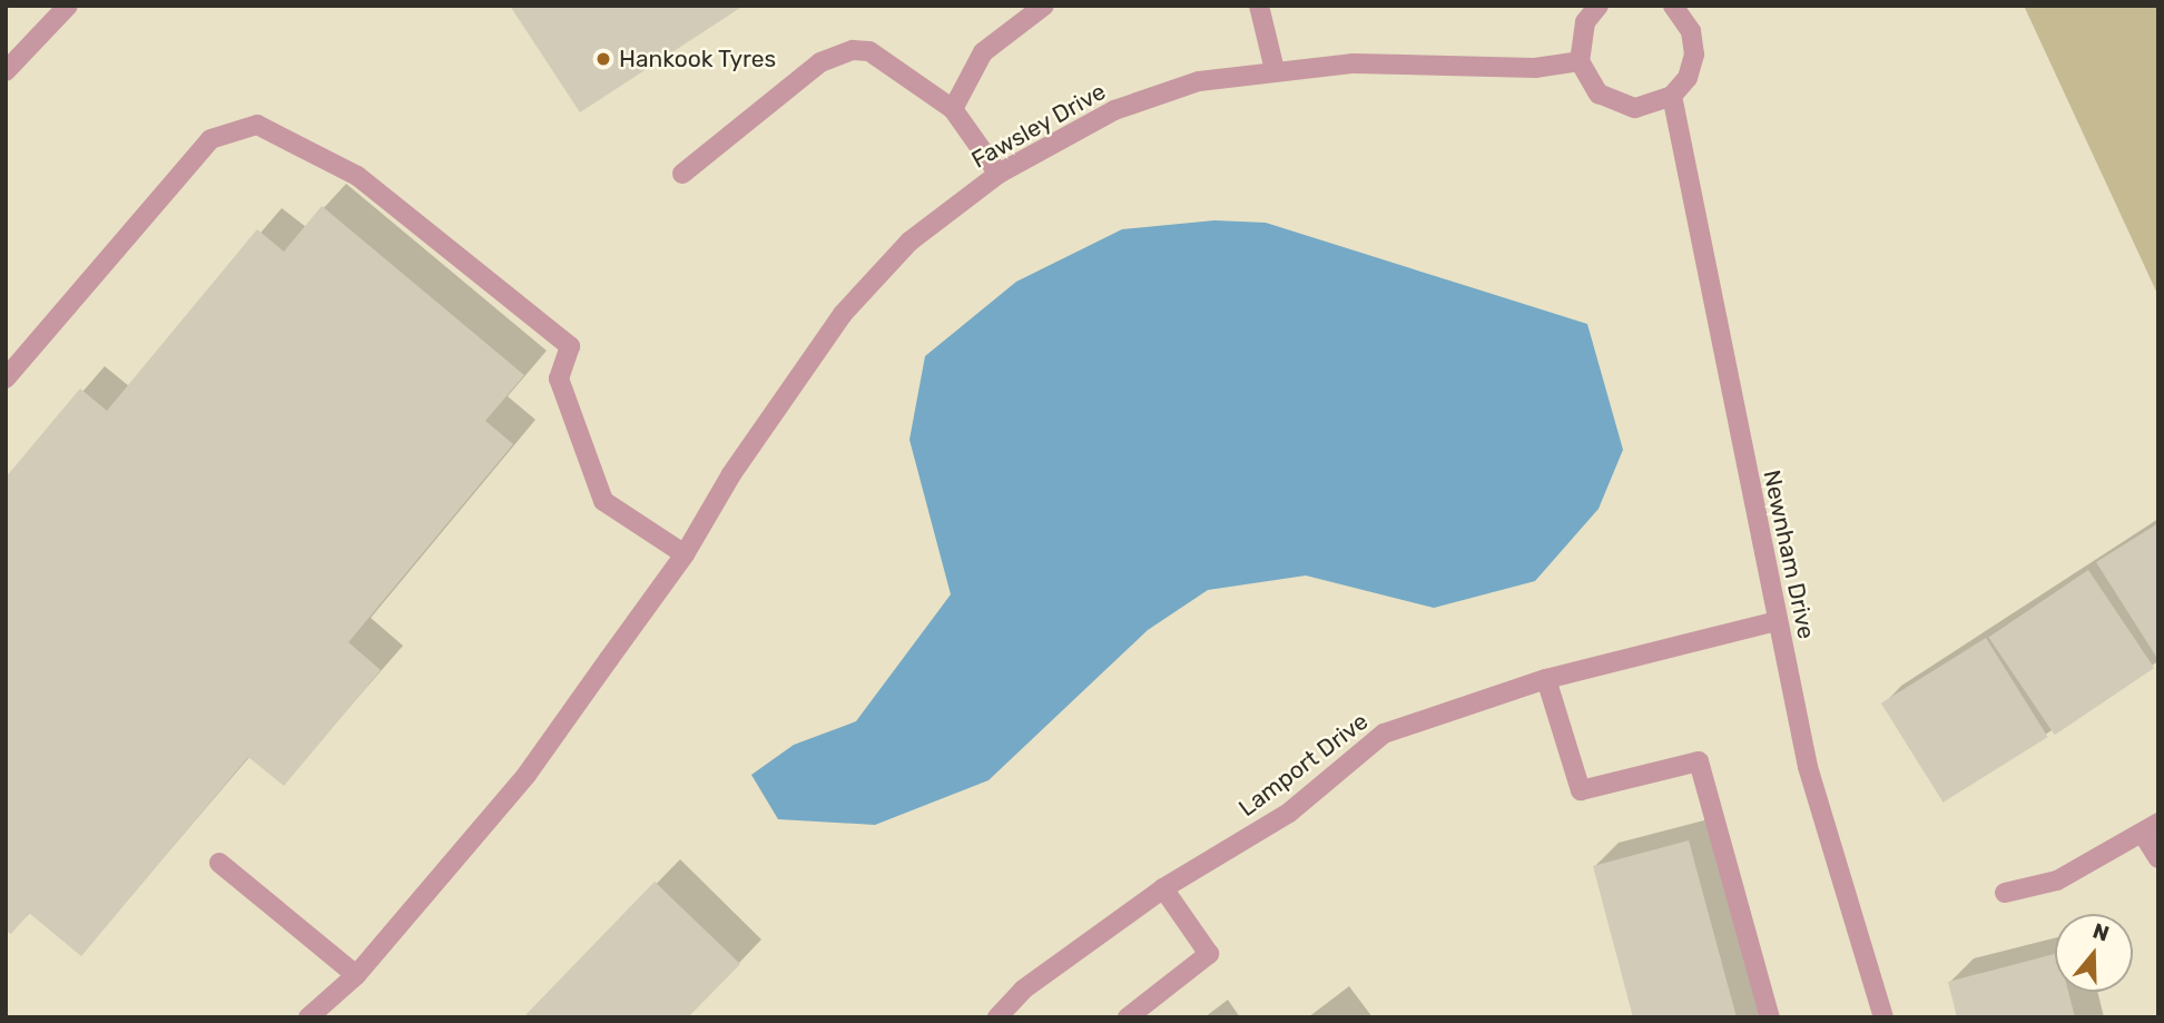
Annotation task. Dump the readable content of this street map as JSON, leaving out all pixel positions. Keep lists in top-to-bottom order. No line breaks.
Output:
{"streets":{"street":["Fawsley Drive","Newnham Drive","Lamport Drive"]},"crossings":[["Newnham Drive","Lamport Drive"]],"places":["Hankook Tyres"],"north":"top"}
